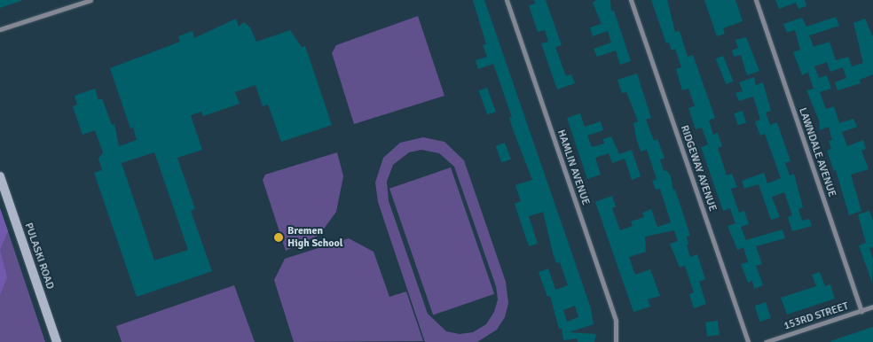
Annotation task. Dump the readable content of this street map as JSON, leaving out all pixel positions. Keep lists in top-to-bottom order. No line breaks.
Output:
{"streets":{"main road":["PULASKI ROAD"],"street":["LAWNDALE AVENUE","HAMLIN AVENUE","RIDGEWAY AVENUE","153RD STREET"]},"crossings":[["LAWNDALE AVENUE","153RD STREET"]],"places":["Bremen High School"]}
